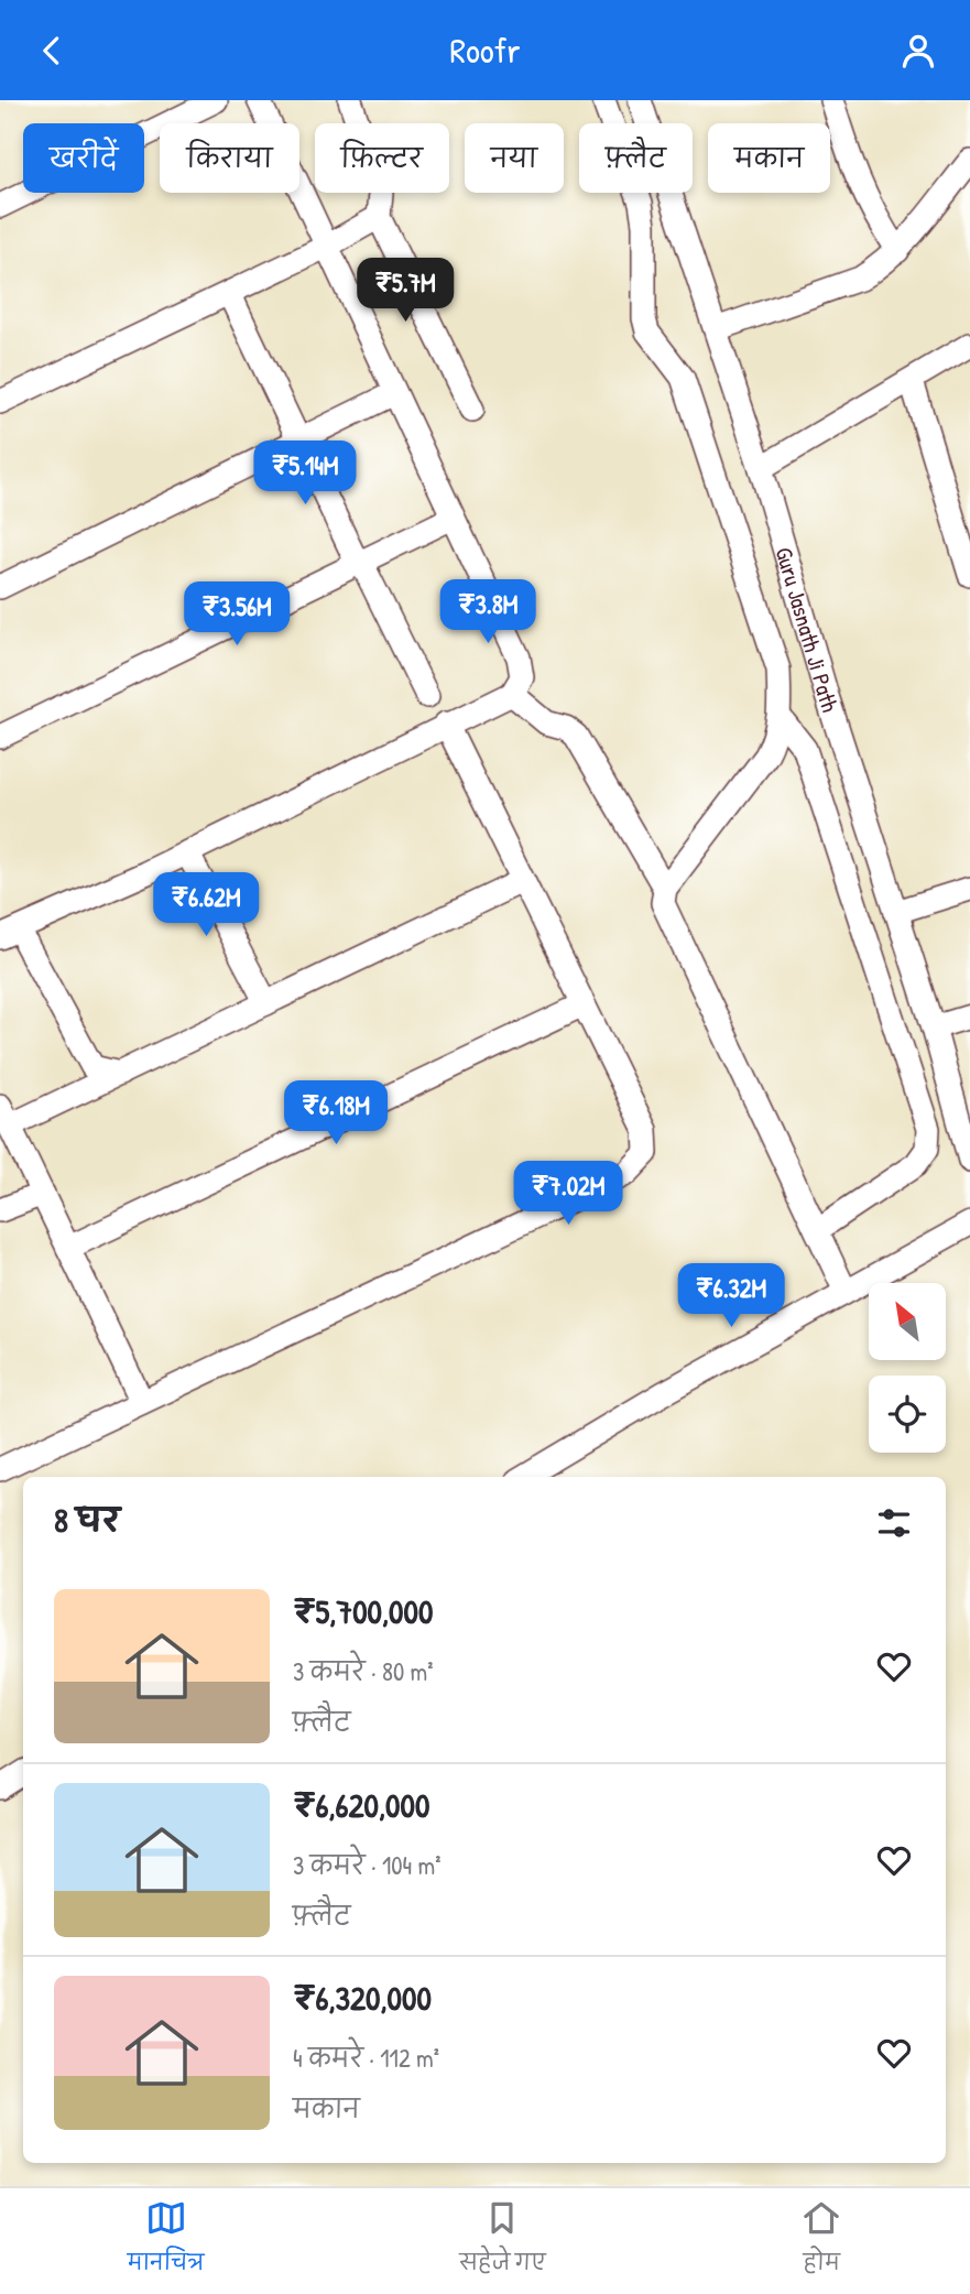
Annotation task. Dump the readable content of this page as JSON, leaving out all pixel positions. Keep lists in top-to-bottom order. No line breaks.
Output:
{"streets":{"street":["Guru Jasnath Ji Path"]},"north":"top left","page":{"header":"Roofr","chip":["खरीदें","किराया","फ़िल्टर","नया","फ़्लैट","मकान"],"price":["₹5.7M","₹5.14M","₹3.8M","₹3.56M","₹6.62M","₹6.18M","₹7.02M","₹6.32M"],"heading":"8 घर","list":[{"name":"₹5,700,000","note":"3 कमरे · 80 m² · फ़्लैट"},{"name":"₹6,620,000","note":"3 कमरे · 104 m² · फ़्लैट"},{"name":"₹6,320,000","note":"4 कमरे · 112 m² · मकान"}],"tabs":["मानचित्र","सहेजे गए","होम"]}}
